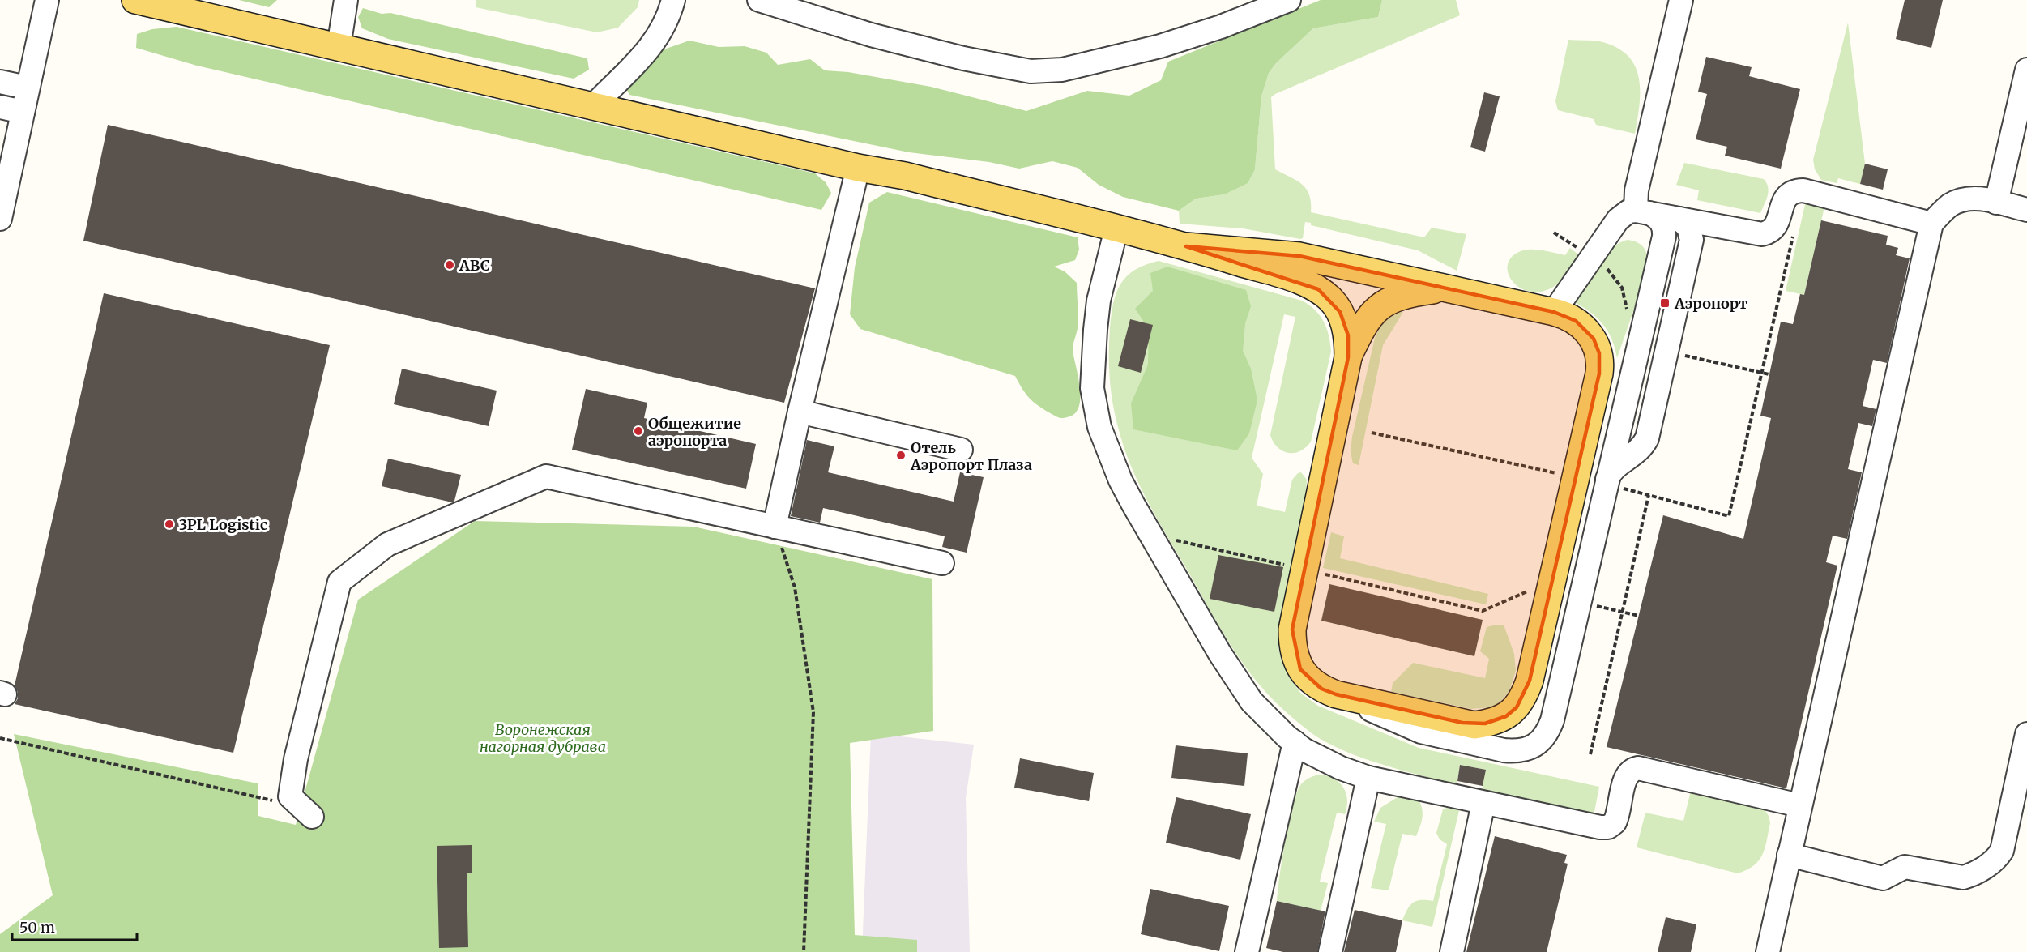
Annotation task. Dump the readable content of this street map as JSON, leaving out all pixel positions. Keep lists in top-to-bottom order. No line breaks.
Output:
{"parks":["Воронежская нагорная дубрава"],"places":{"other":["ABC","Общежитие аэропорта","Отель Аэропорт Плаза","3PL Logistic"],"transit":["Аэропорт"]},"scale_bar":"50 m"}
